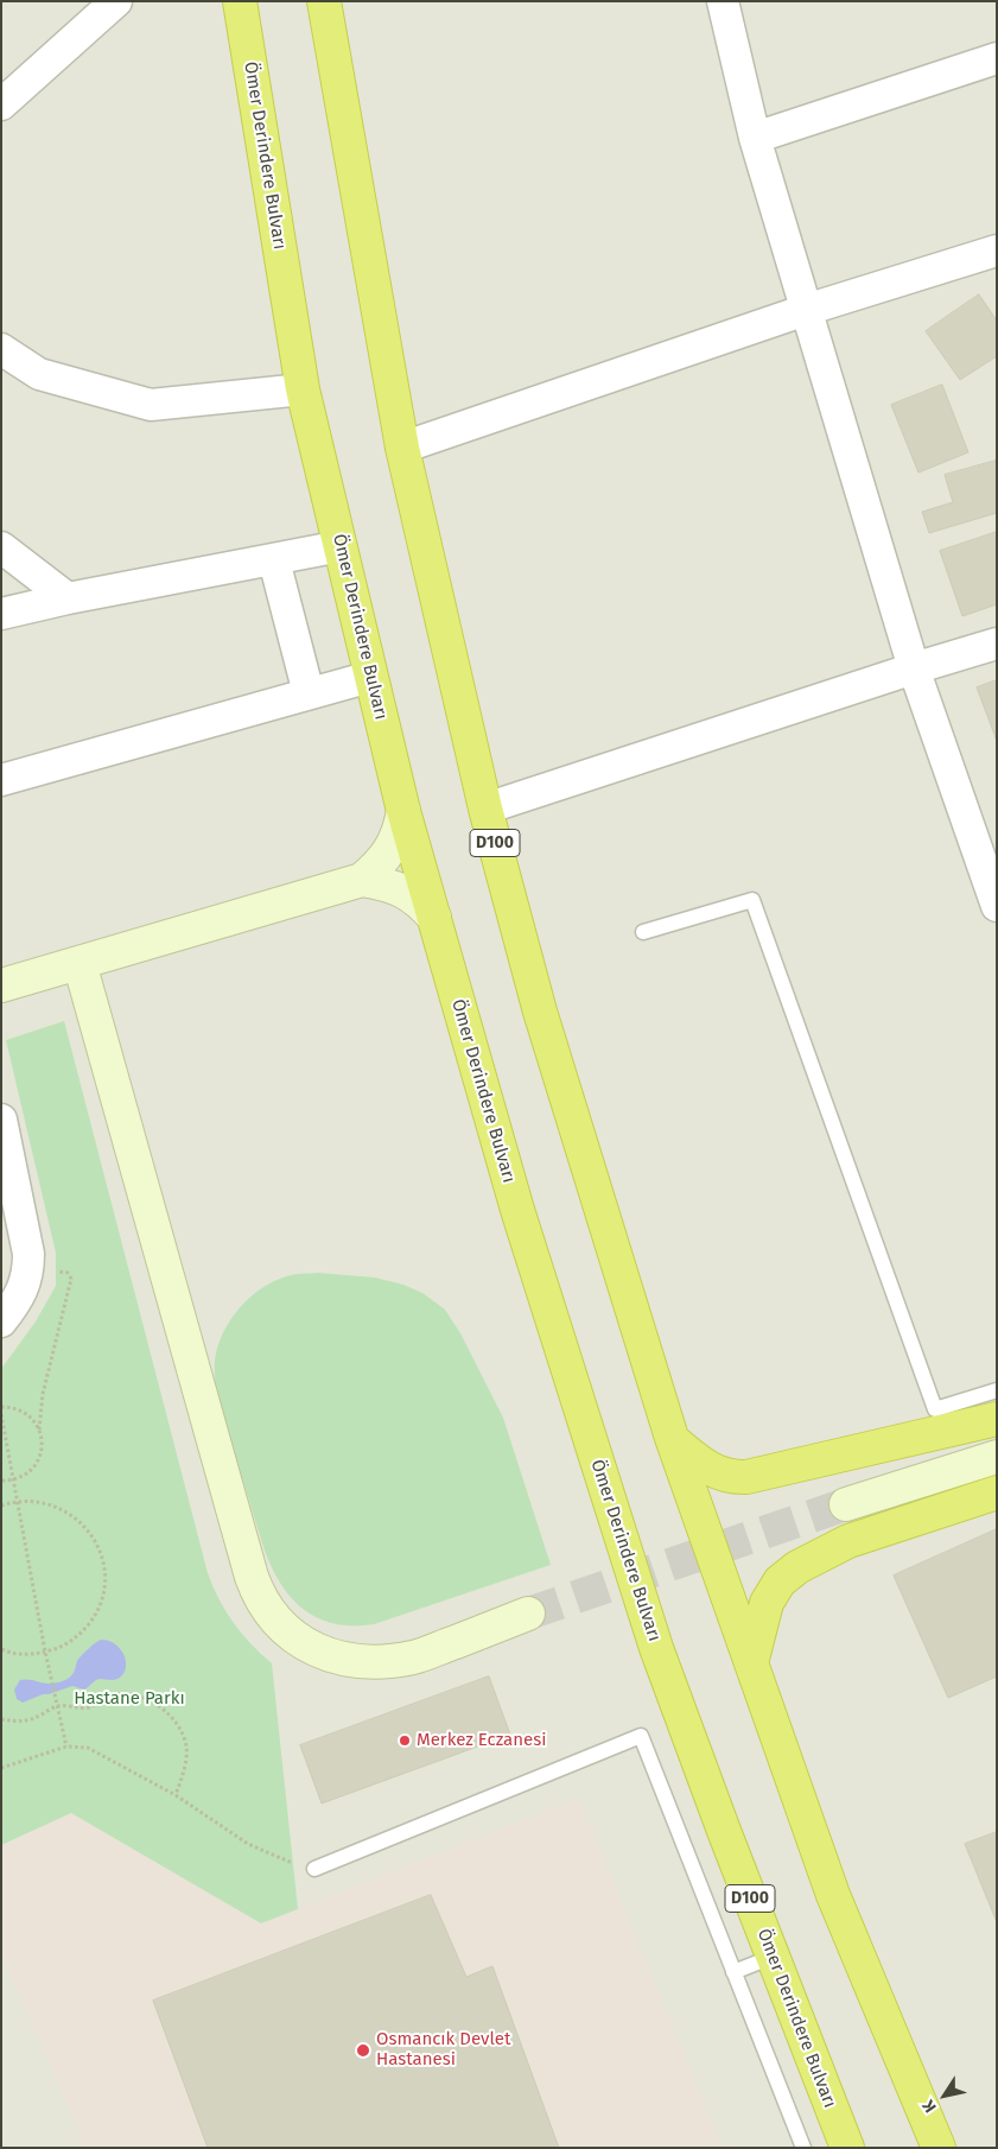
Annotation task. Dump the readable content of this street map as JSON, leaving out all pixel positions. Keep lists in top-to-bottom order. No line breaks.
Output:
{"streets":{"highway":["Ömer Derindere Bulvarı","D100"]},"parks":["Hastane Parkı"],"places":["Merkez Eczanesi","Osmancık Devlet Hastanesi"],"north":"bottom left"}
